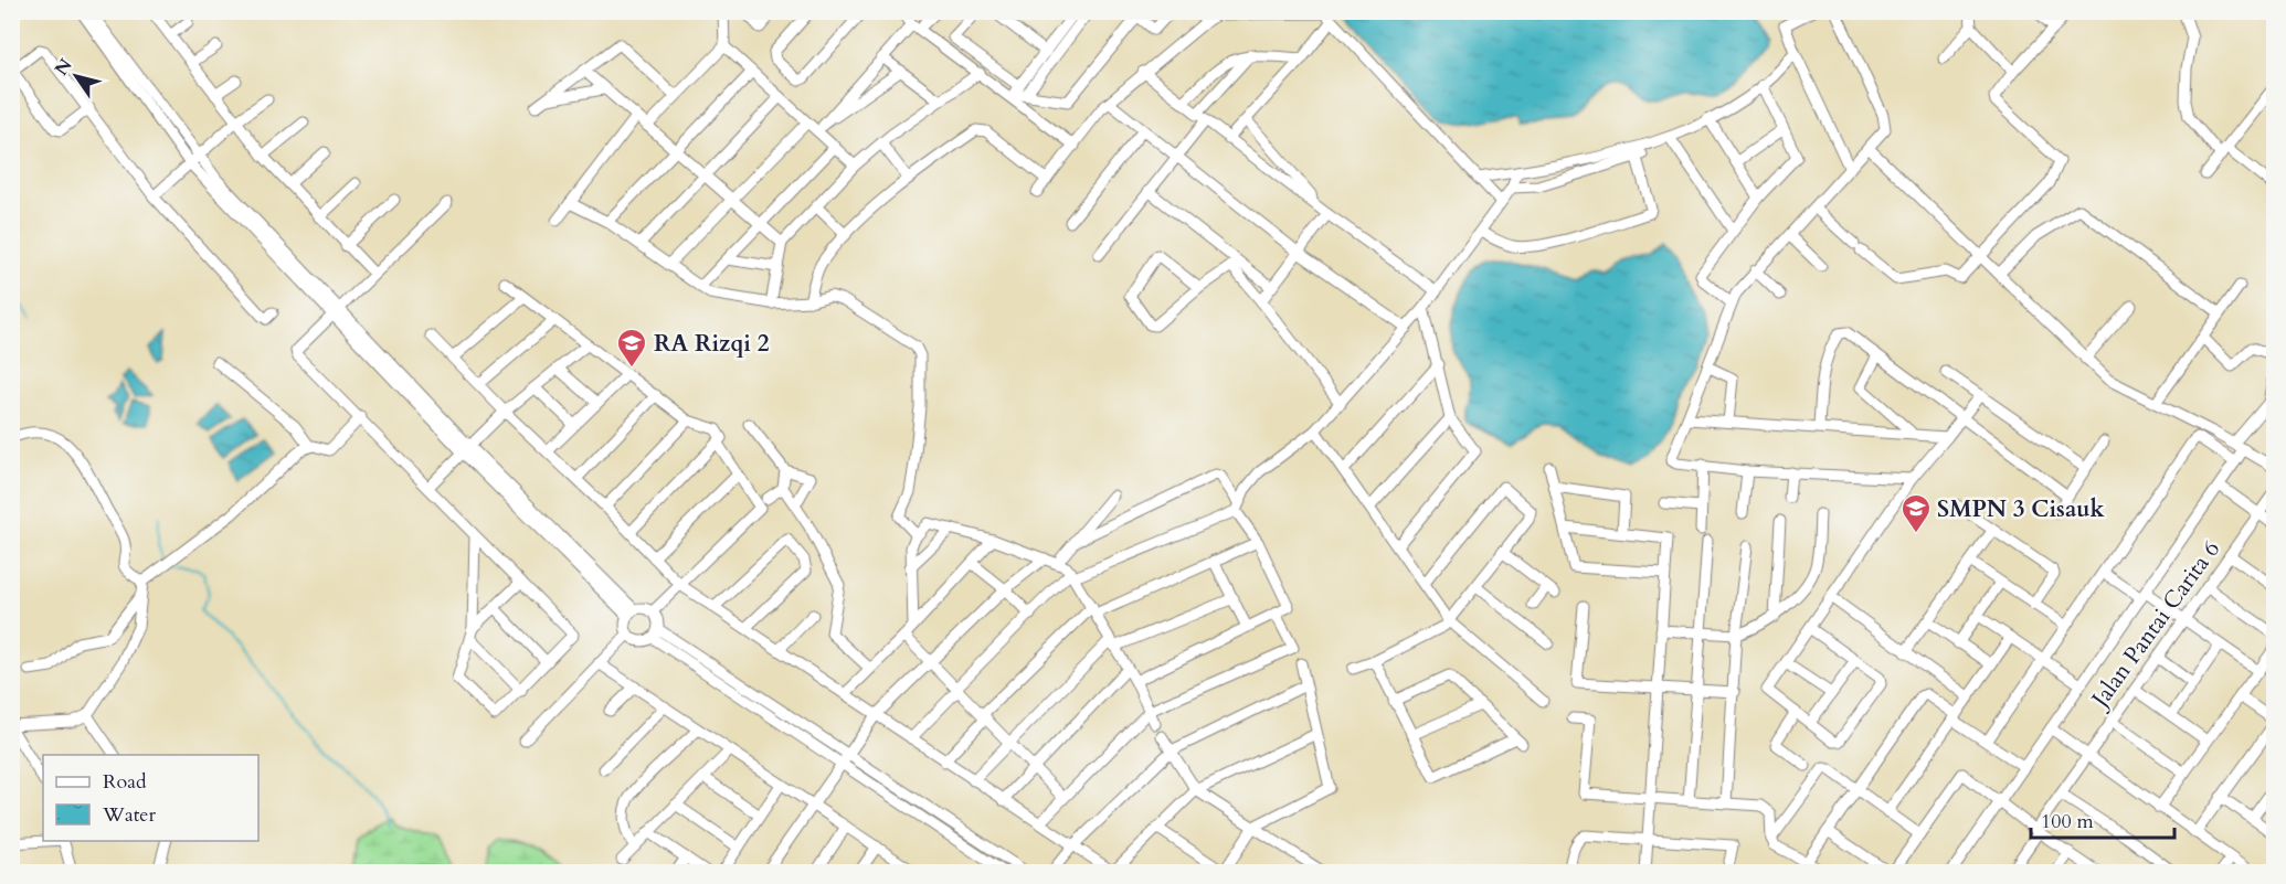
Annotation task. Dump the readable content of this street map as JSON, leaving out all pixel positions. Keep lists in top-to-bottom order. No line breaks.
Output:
{"streets":{"street":["Jalan Pantai Carita 6"]},"places":{"school or university":["RA Rizqi 2","SMPN 3 Cisauk"]},"legend":["Road","Water"],"scale_bar":"100 m","north":"top left"}
